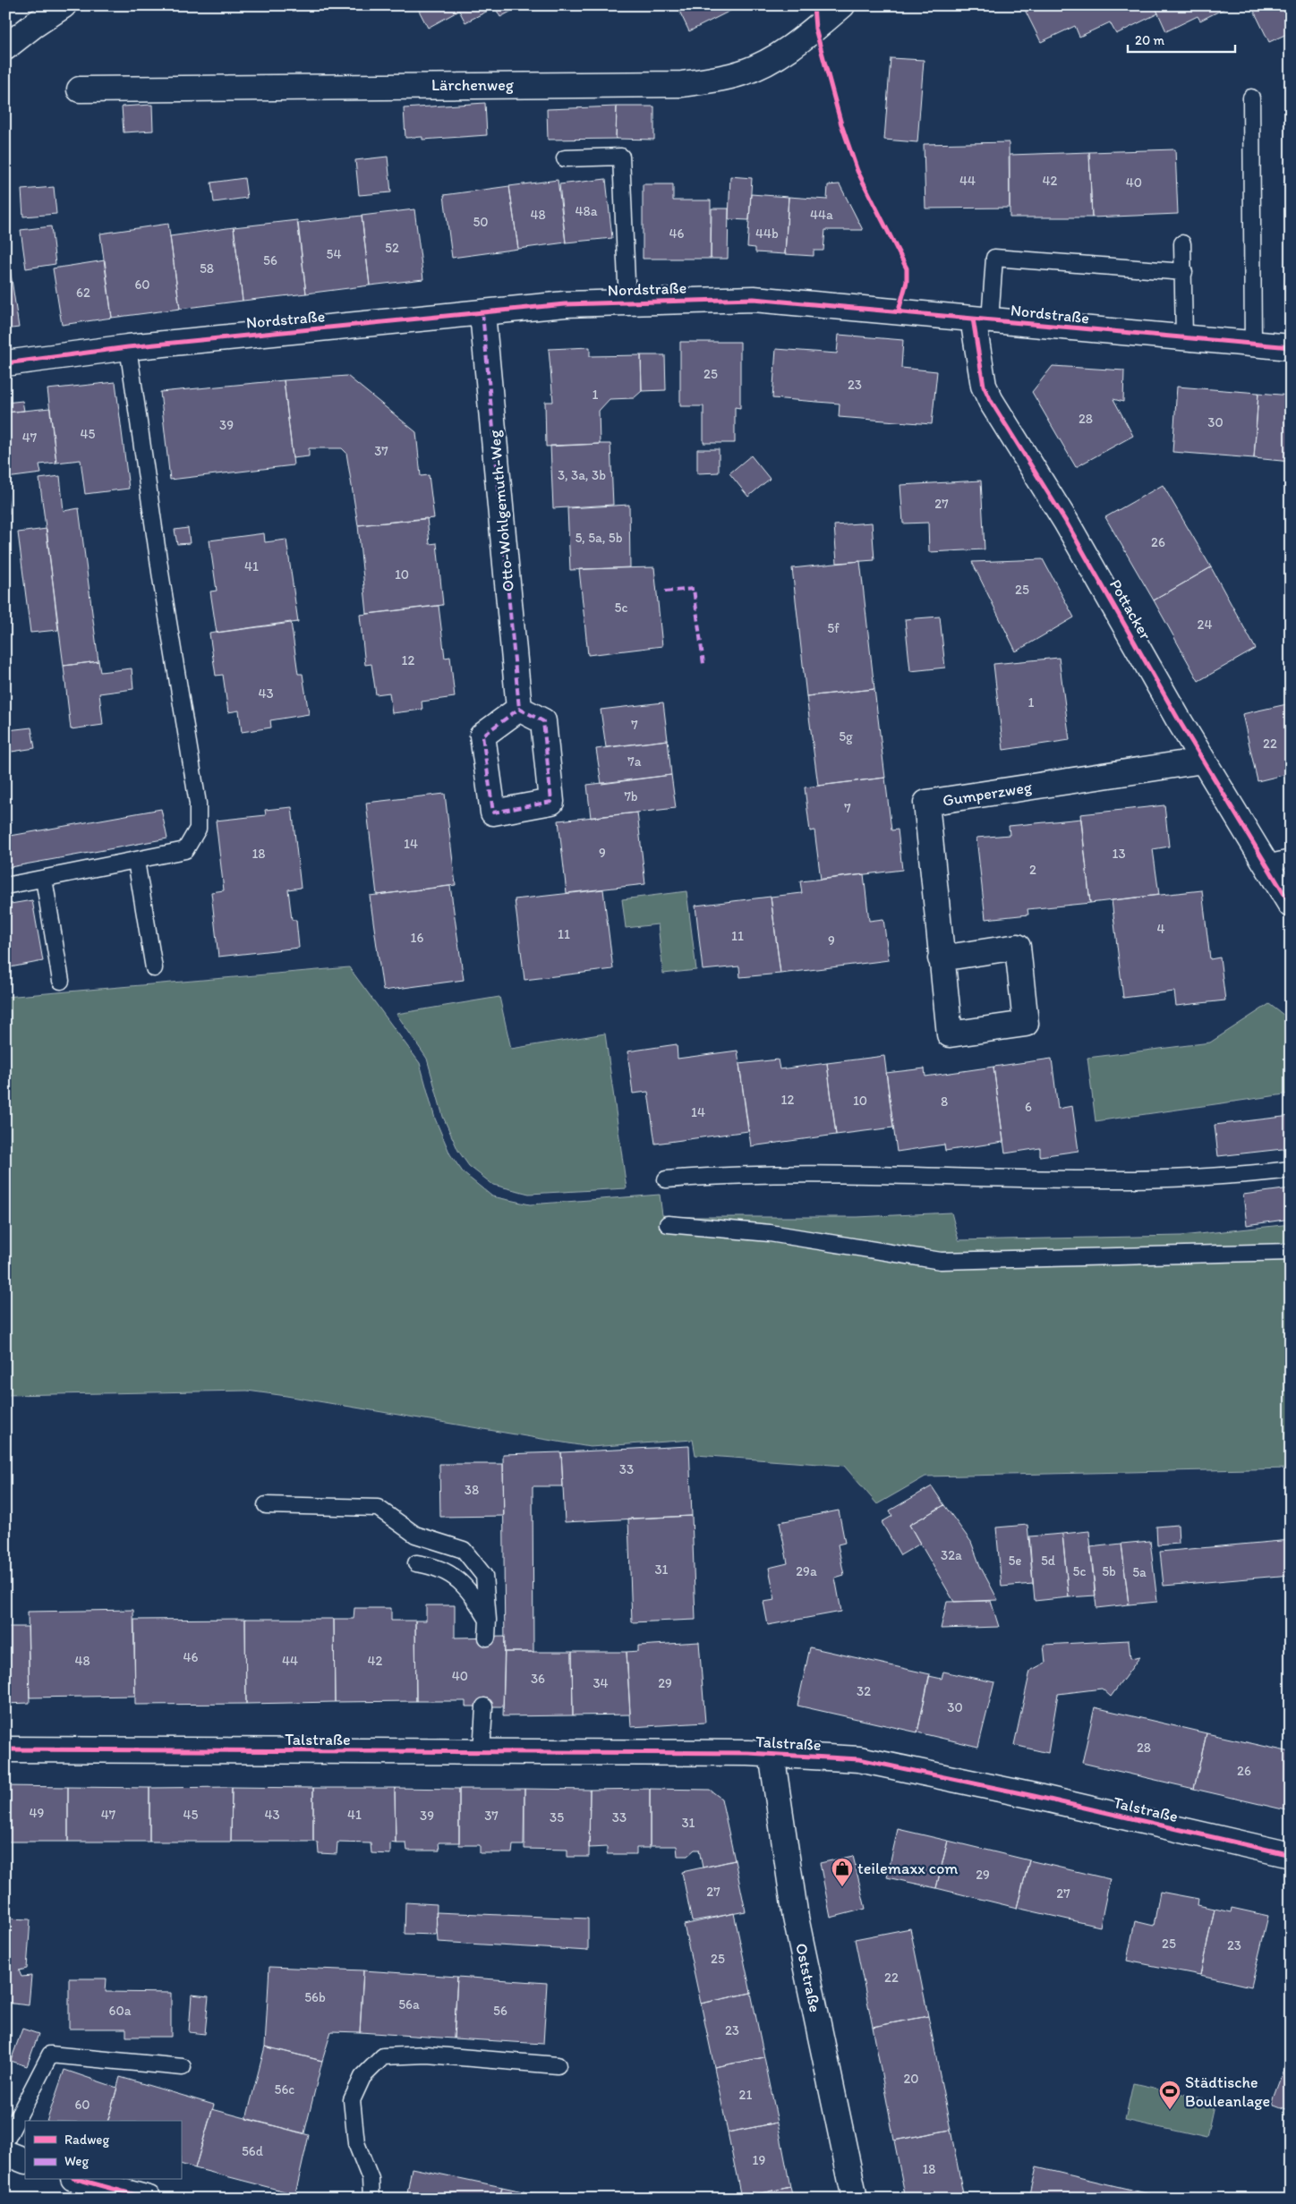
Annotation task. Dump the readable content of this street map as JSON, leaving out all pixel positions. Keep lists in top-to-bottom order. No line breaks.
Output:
{"streets":{"street":["Lärchenweg","Nordstraße","Otto-Wohlgemuth-Weg","Pottacker","Gumperzweg","Talstraße","Oststraße"]},"crossings":[["Nordstraße","Otto-Wohlgemuth-Weg"],["Nordstraße","Pottacker"],["Pottacker","Gumperzweg"],["Talstraße","Oststraße"]],"places":{"shop":["teilemaxx com"],"sports":["Städtische Bouleanlage"]},"house_numbers":["44","42","40","48a","48","44a","50","46","44b","52","54","56","58","60","62","25","23","1","28","30","39","45","47","37","3, 3a, 3b","27","5, 5a, 5b","26","41","10","25","5c","24","5f","12","43","1","7","5g","22","7a","7b","7","14","9","18","13","2","4","11","11","16","9","12","10","8","6","14","33","38","32a","5e","5d","31","29a","5c","5b","5a","46","48","44","42","40","36","34","29","32","30","28","26","49","47","45","43","41","39","37","35","33","31","29","27","27","25","23","25","22","56b","56a","60a","56","23","20","56c","21","60","56d","19","18"],"legend":["Radweg","Weg"],"scale_bar":"20 m"}
